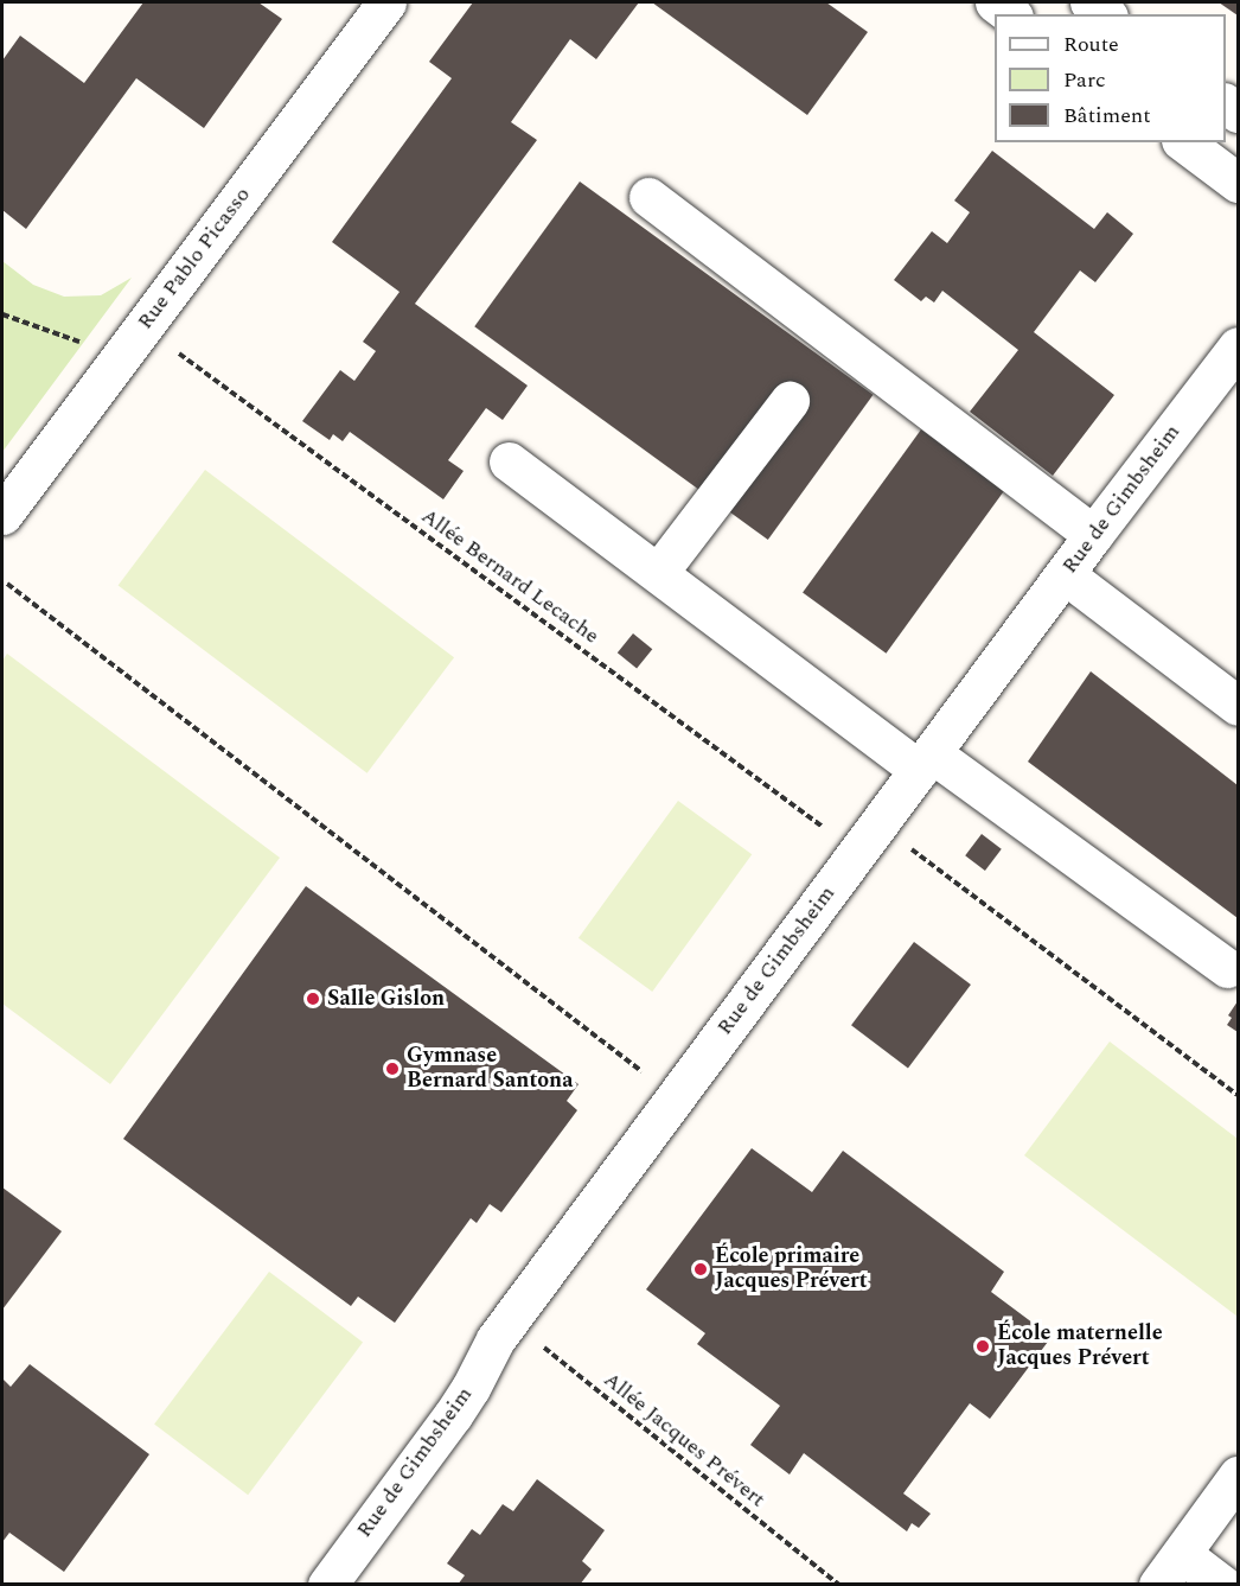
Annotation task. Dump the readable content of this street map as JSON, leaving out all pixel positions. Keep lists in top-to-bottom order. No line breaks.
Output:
{"streets":{"street":["Rue Pablo Picasso","Rue de Gimbsheim"],"path":["Allée Bernard Lecache","Allée Jacques Prévert"]},"crossings":[["Rue Pablo Picasso","Allée Bernard Lecache"],["Rue de Gimbsheim","Allée Bernard Lecache"],["Rue de Gimbsheim","Allée Jacques Prévert"]],"places":["Salle Gislon","Gymnase Bernard Santona","École primaire Jacques Prévert","École maternelle Jacques Prévert"],"legend":["Route","Parc","Bâtiment"]}
